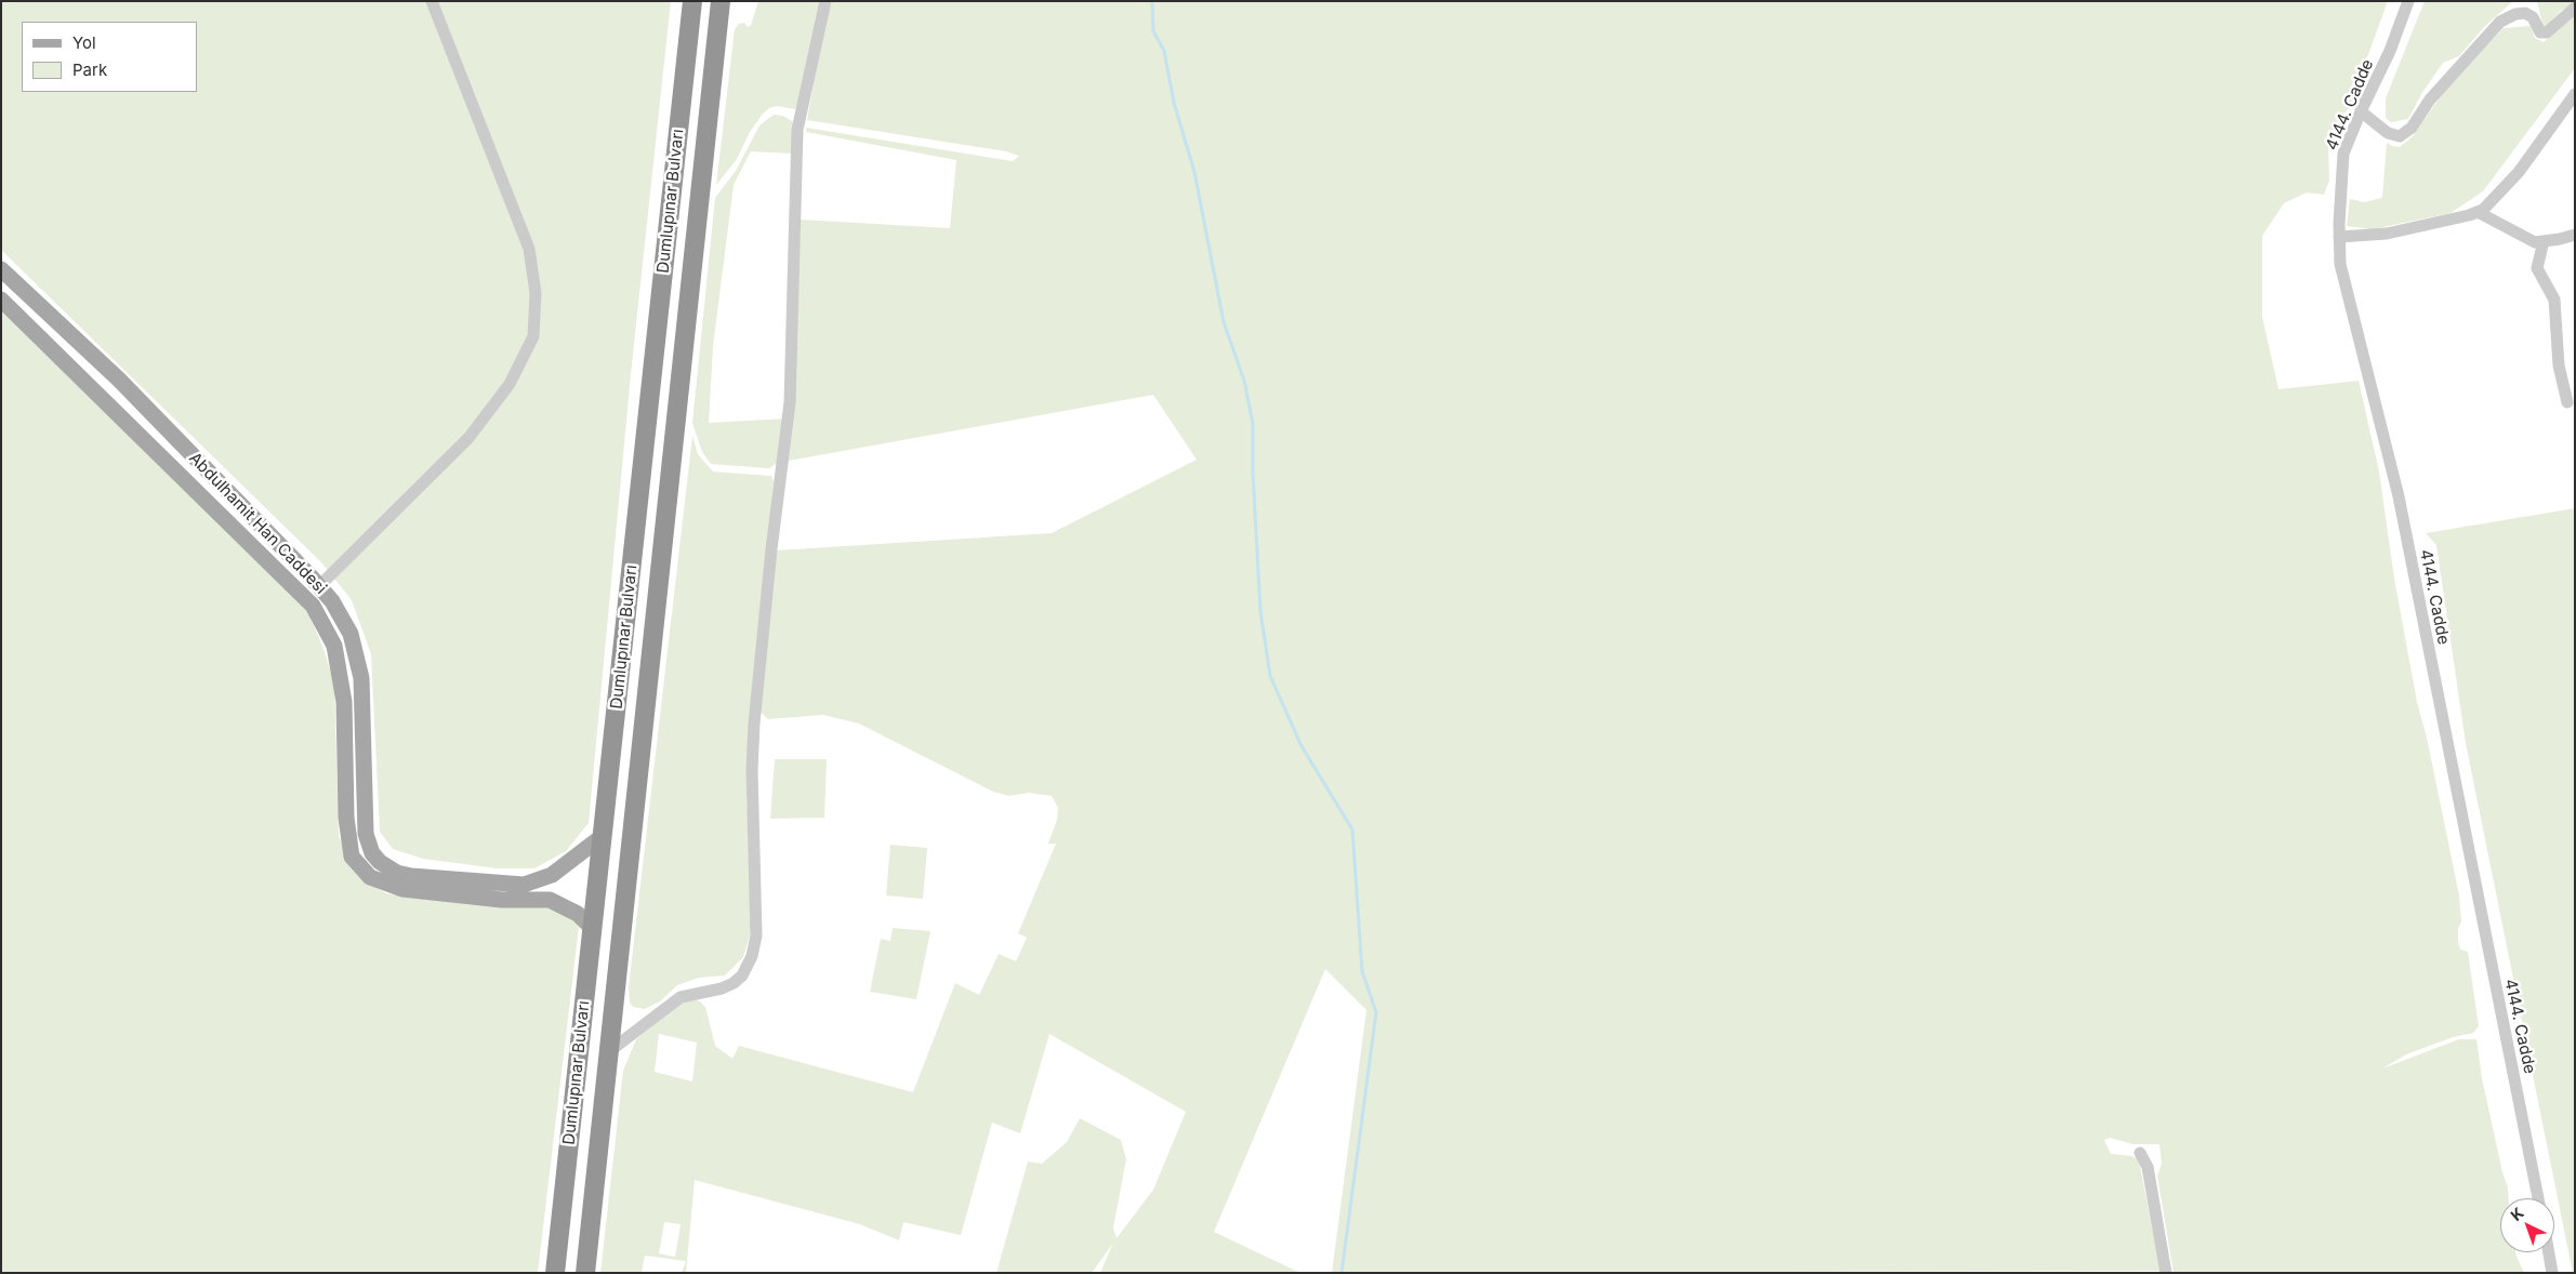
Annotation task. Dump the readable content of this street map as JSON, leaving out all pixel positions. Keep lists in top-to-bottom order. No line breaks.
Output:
{"streets":{"highway":["Dumlupınar Bulvarı"],"main road":["Abdulhamit Han Caddesi"],"street":["4144. Cadde"]},"crossings":[["Dumlupınar Bulvarı","Abdulhamit Han Caddesi"]],"legend":["Yol","Park"],"north":"top left"}
